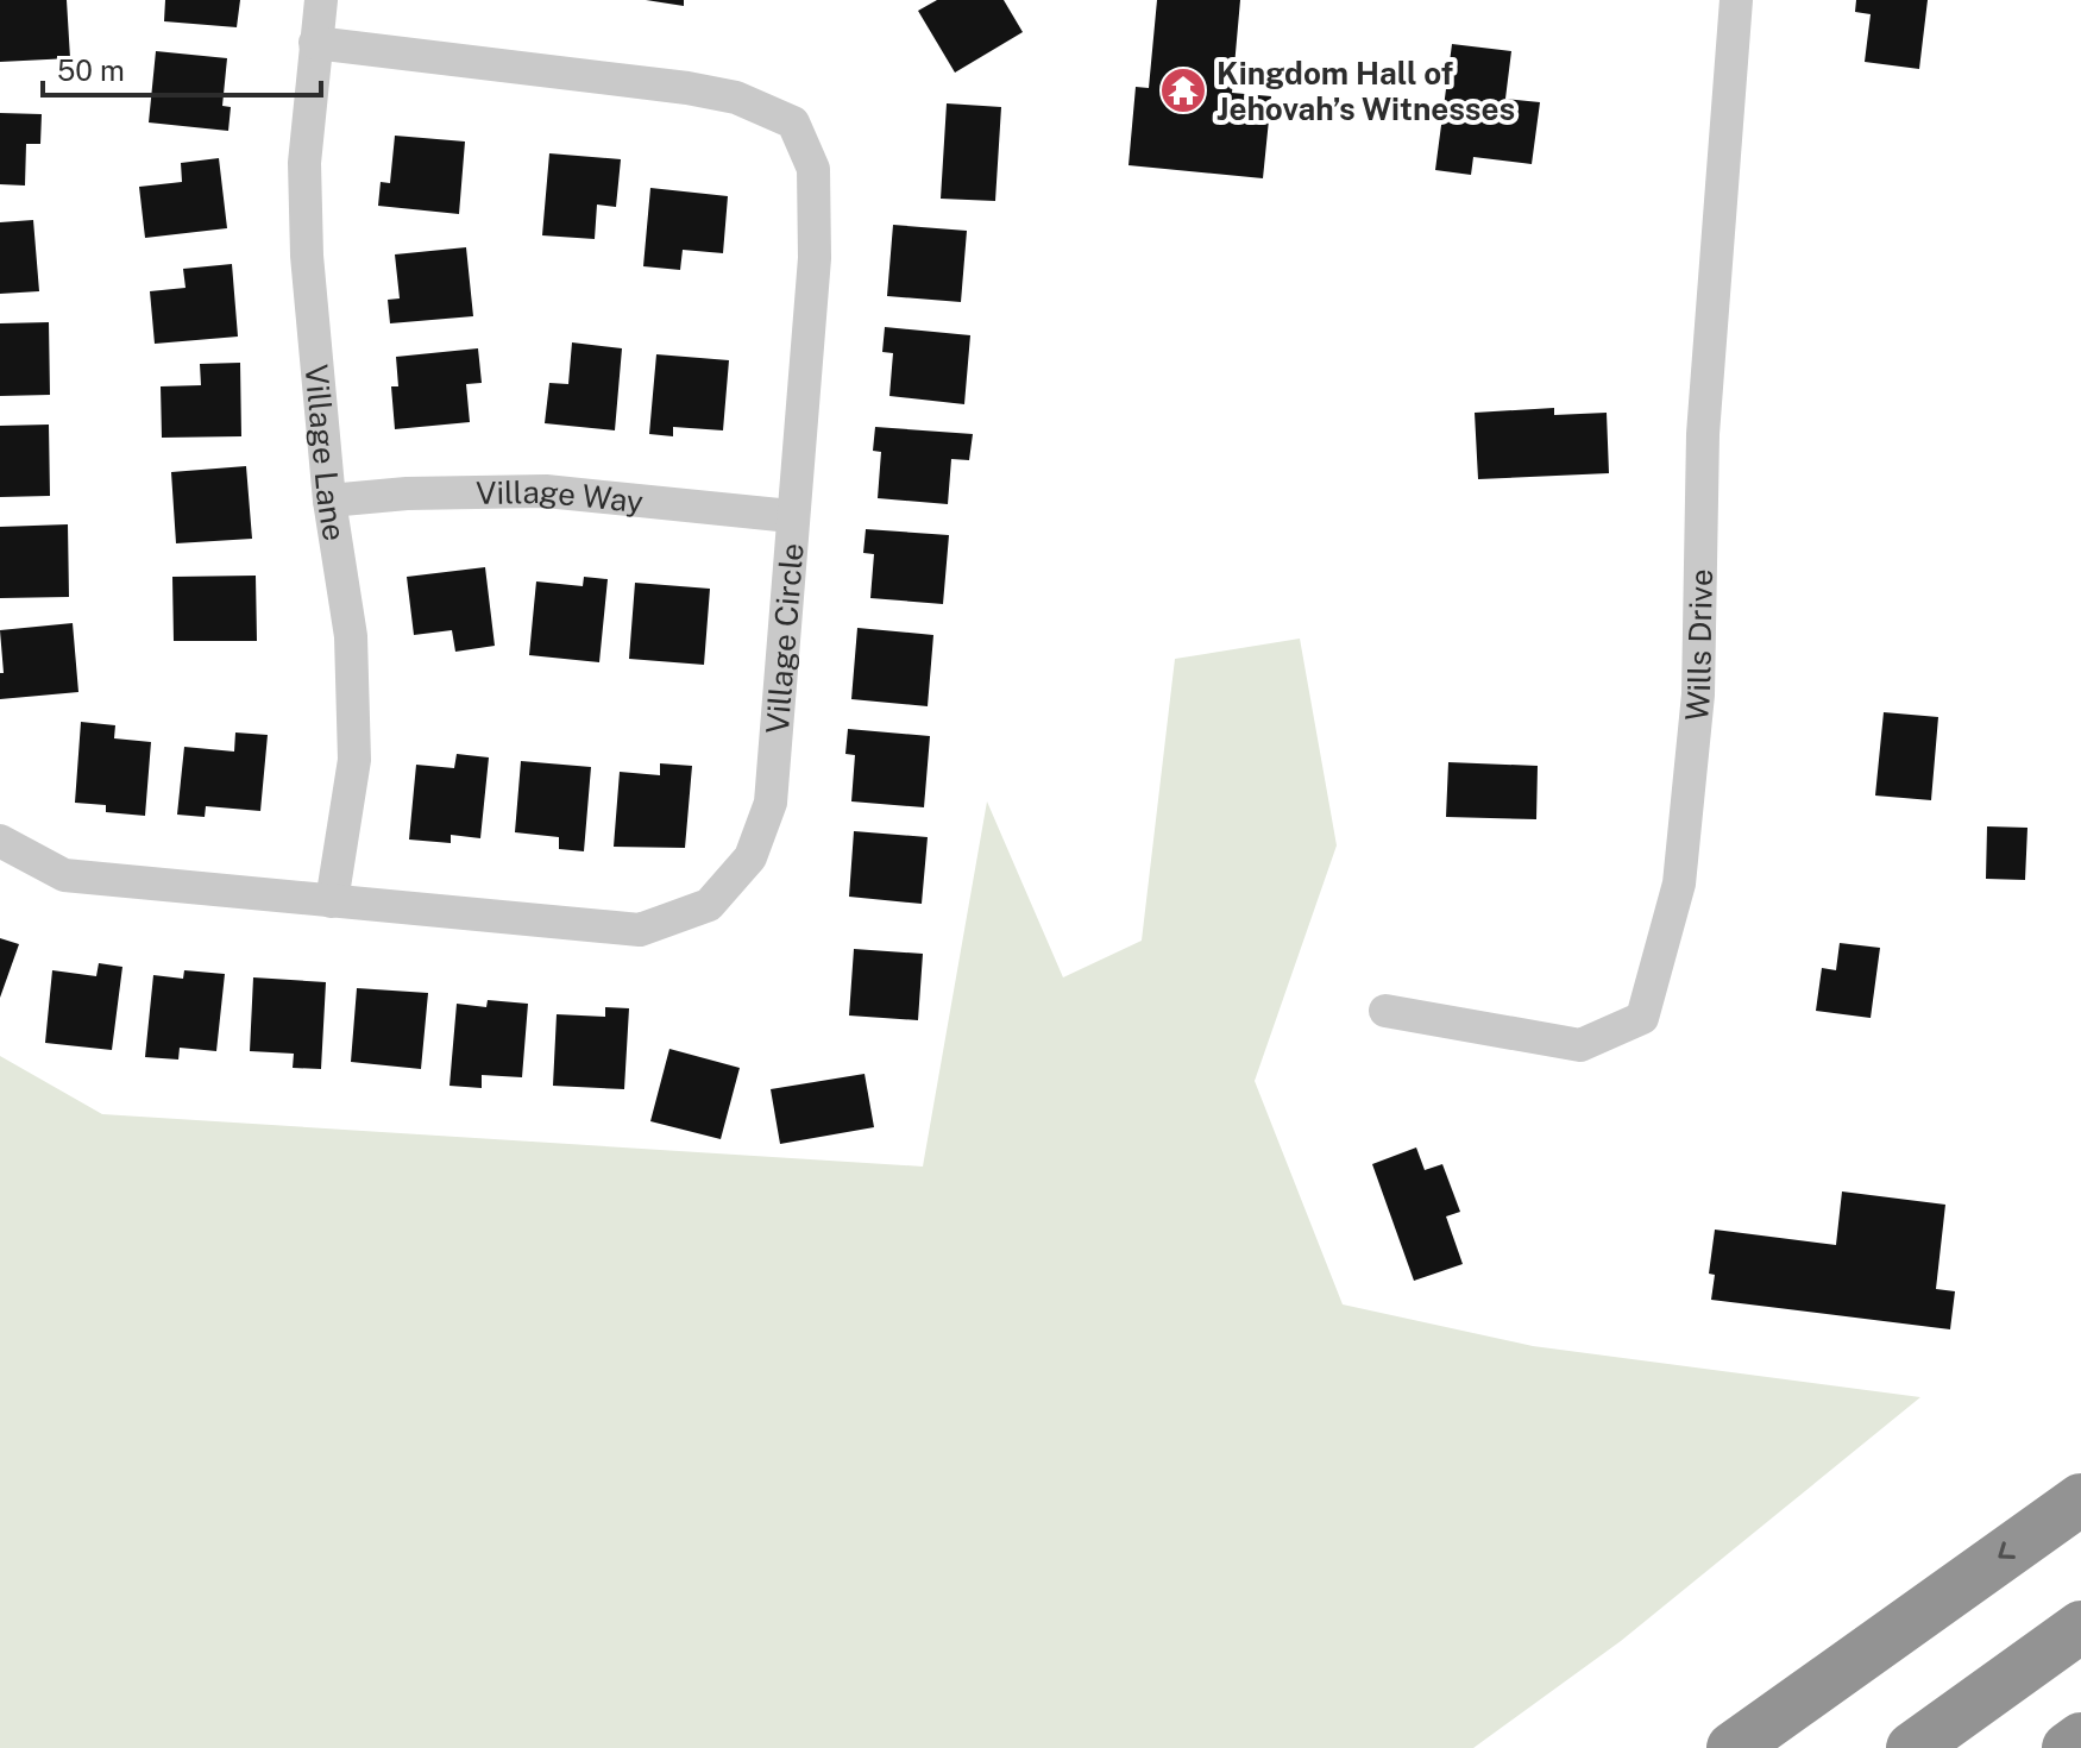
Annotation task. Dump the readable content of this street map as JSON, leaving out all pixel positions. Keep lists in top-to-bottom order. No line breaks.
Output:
{"streets":{"street":["Village Lane","Village Way","Village Circle","Wills Drive"]},"crossings":[["Village Lane","Village Way"],["Village Lane","Village Circle"],["Village Way","Village Circle"]],"places":{"temple":["Kingdom Hall of Jehovah’s Witnesses"]},"scale_bar":"50 m"}
